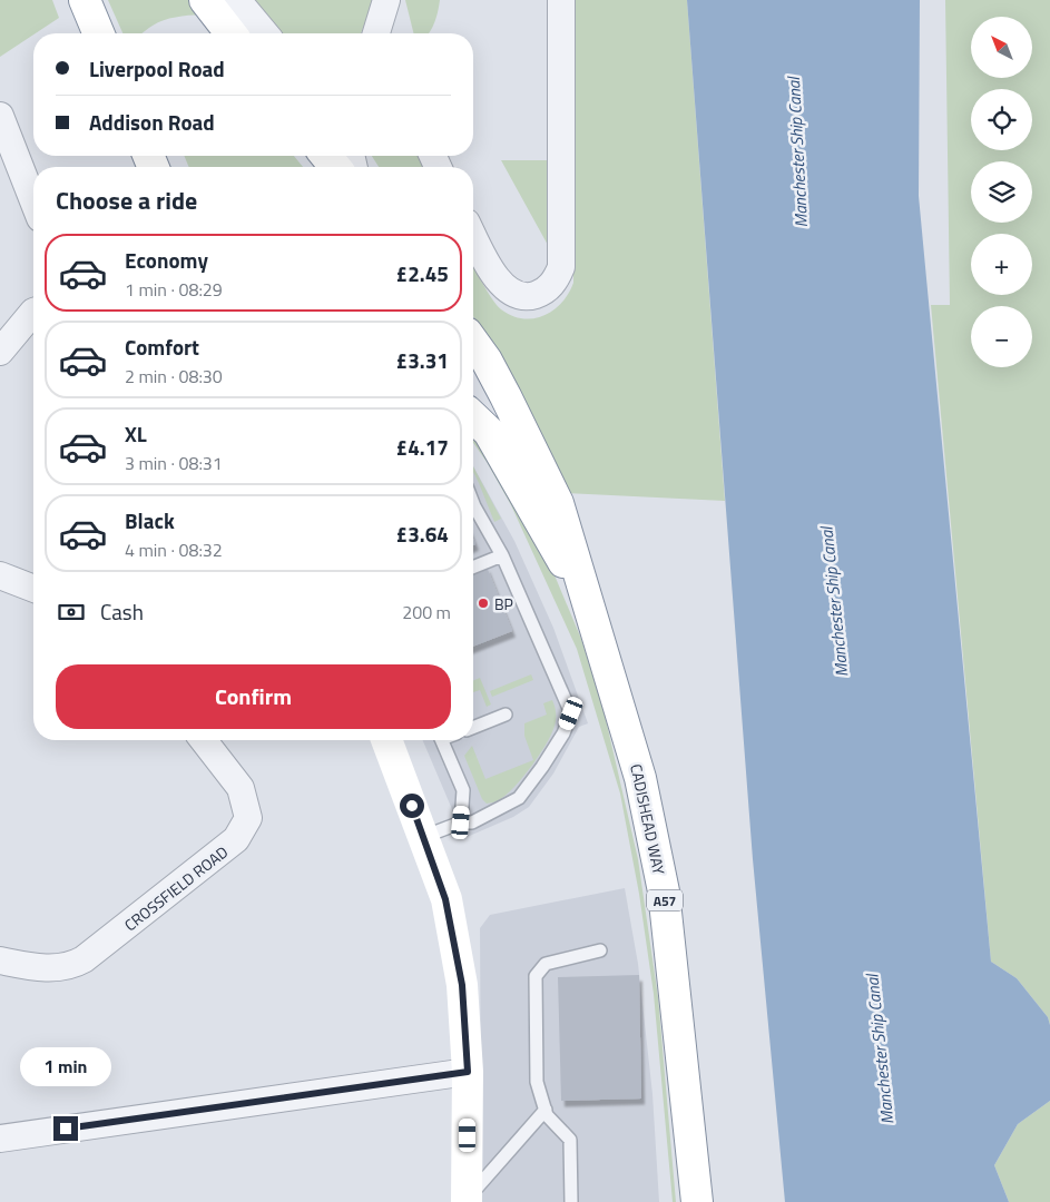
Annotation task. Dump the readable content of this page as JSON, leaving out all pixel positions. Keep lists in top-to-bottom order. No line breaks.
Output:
{"streets":{"main road":["CADISHEAD WAY","A57"],"street":["CROSSFIELD ROAD"]},"water":["Manchester Ship Canal"],"places":["BP"],"north":"top left","page":{"map_buttons":["+","−"],"banner":["Liverpool Road","Addison Road"],"heading":"Choose a ride","list":[{"name":"Economy","note":"1 min · 08:29","value":"£2.45"},{"name":"Comfort","note":"2 min · 08:30","value":"£3.31"},{"name":"XL","note":"3 min · 08:31","value":"£4.17"},{"name":"Black","note":"4 min · 08:32","value":"£3.64"}],"pay":["Cash","200 m"],"buttons":"Confirm","bubble":"1 min"}}
